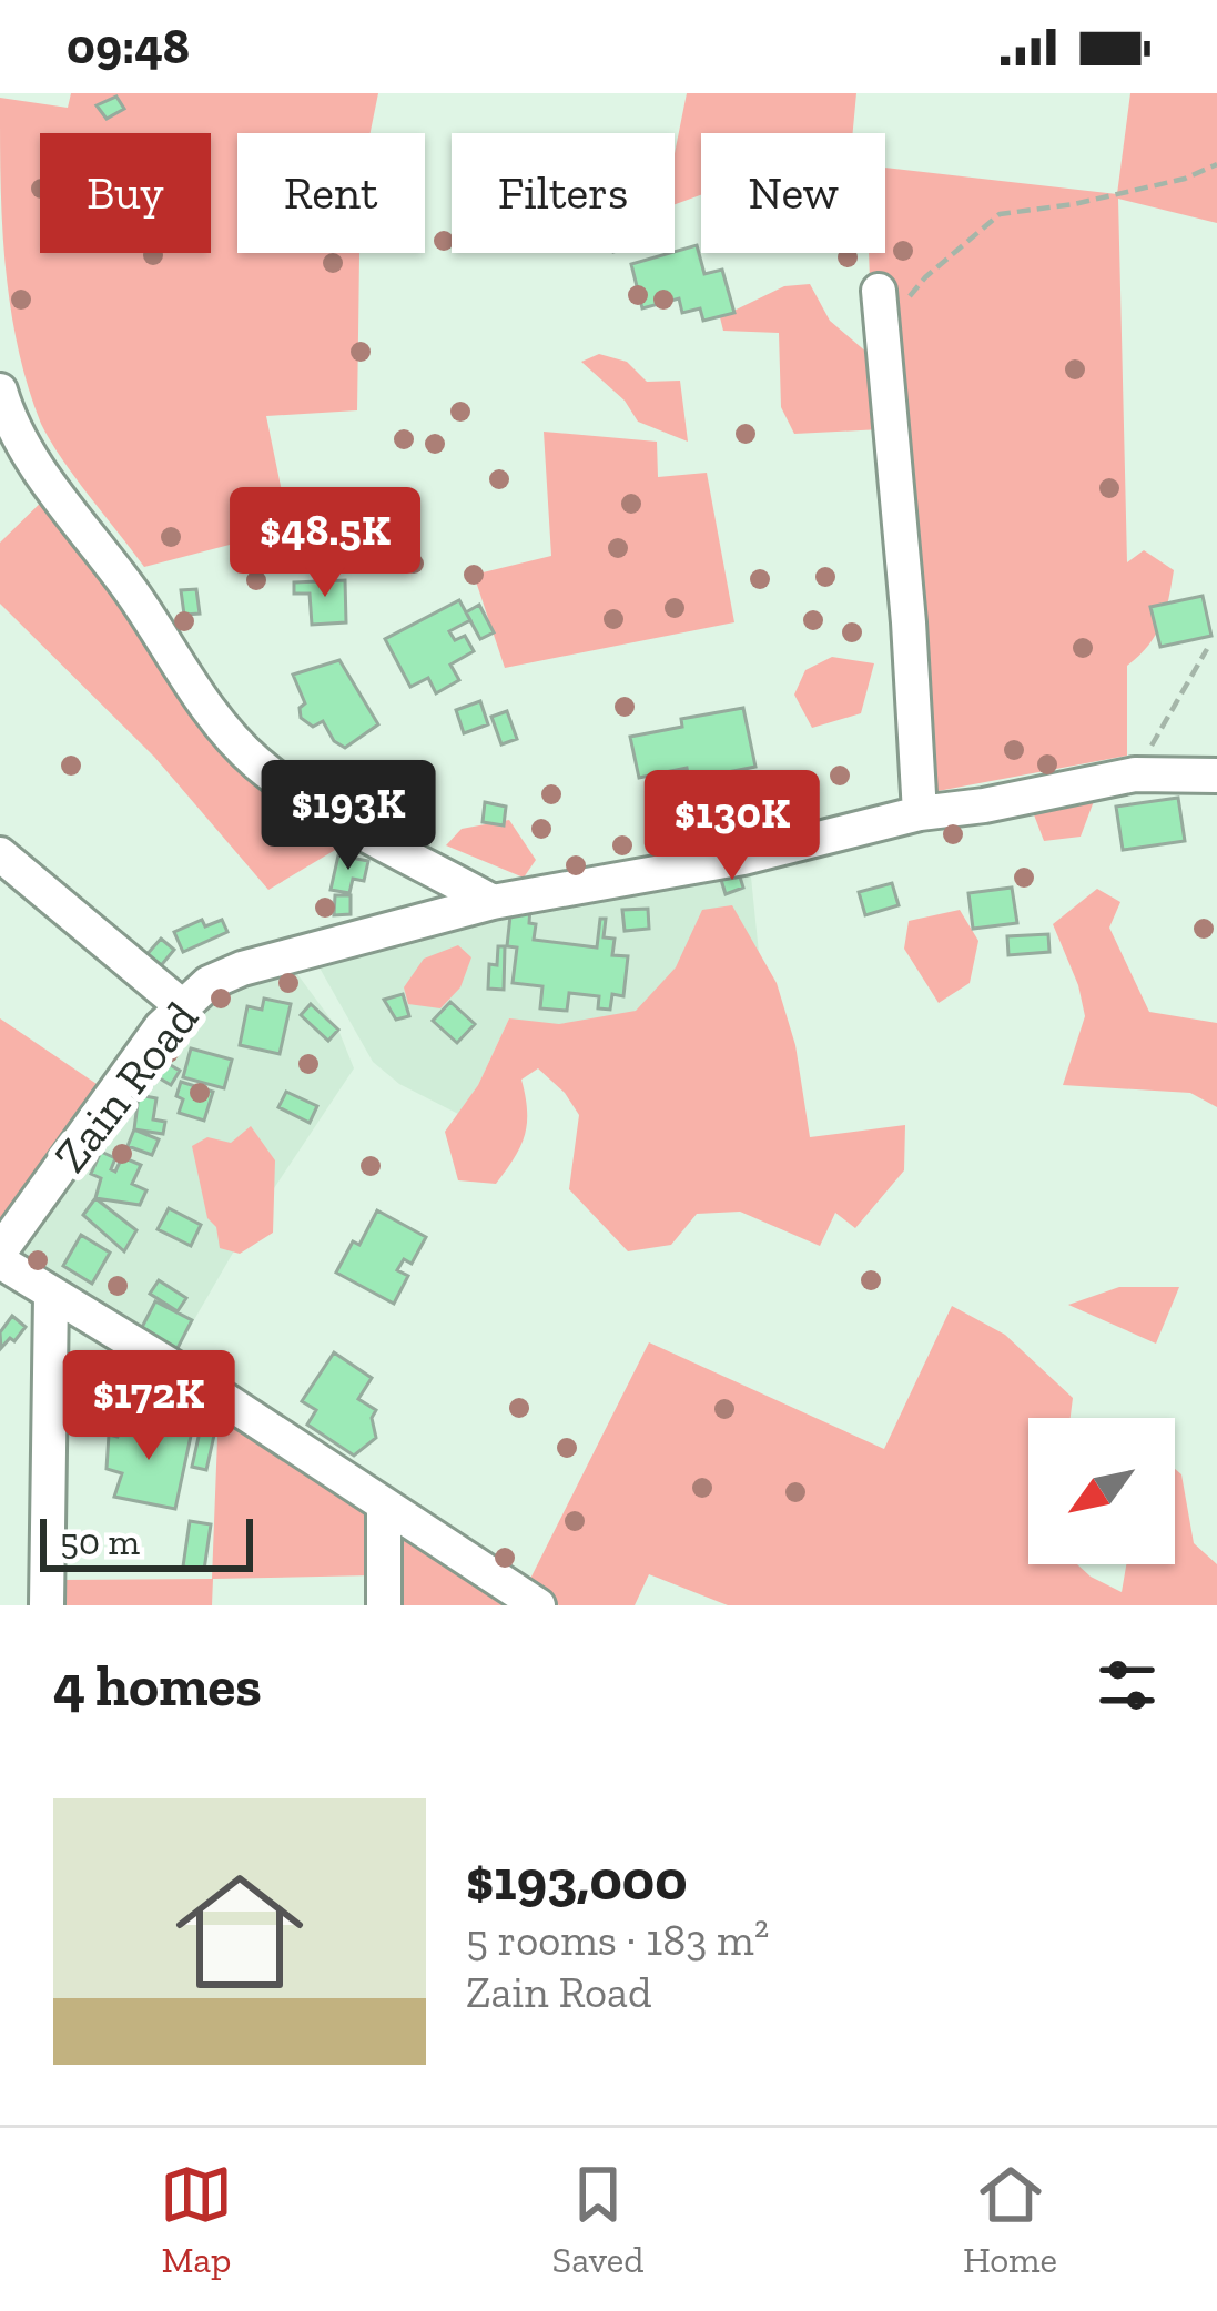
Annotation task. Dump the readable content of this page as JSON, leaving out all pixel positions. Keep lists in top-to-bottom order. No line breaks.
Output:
{"streets":{"street":["Zain Road"]},"scale_bar":"50 m","north":"bottom left","page":{"status":"09:48","chip":["Buy","Rent","Filters","New"],"price":["$48.5K","$193K","$130K","$172K"],"scale":"50 m","heading":"4 homes","list":[{"name":"$193,000","note":"5 rooms · 183 m² · Zain Road"}],"tabs":["Map","Saved","Home"]}}
